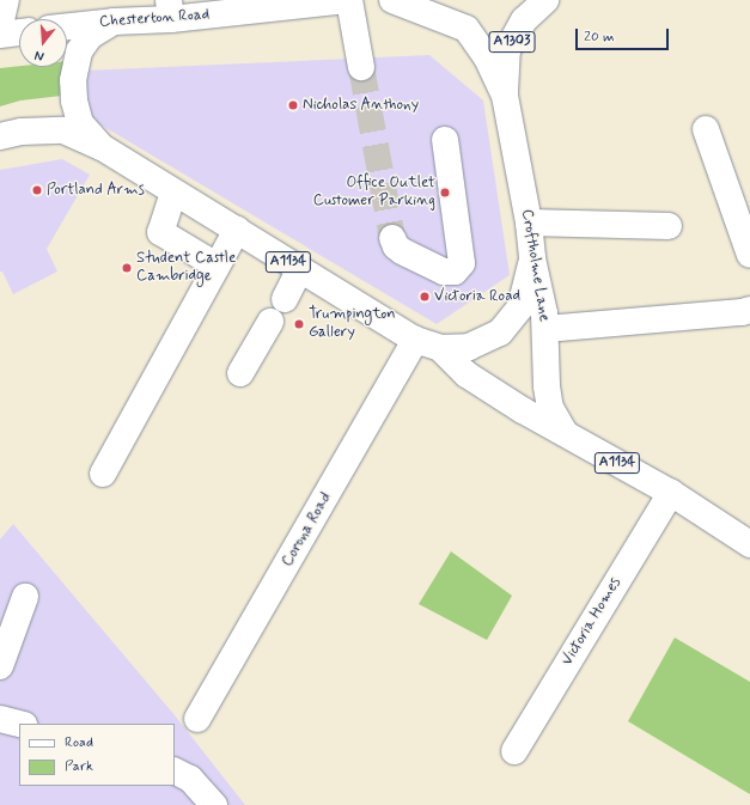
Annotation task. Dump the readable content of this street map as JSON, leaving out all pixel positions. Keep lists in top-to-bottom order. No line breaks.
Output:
{"streets":{"main road":["Chesterton Road","A1303","A1134","Croftholme Lane","Corona Road","Victoria Homes"]},"crossings":[["A1303","A1134"],["A1303","Croftholme Lane"],["A1134","Croftholme Lane"],["A1134","Corona Road"],["A1134","Victoria Homes"]],"places":["Nicholas Anthony","Portland Arms","Office Outlet Customer Parking","Student Castle Cambridge","Victoria Road","Trumpington Gallery"],"legend":["Road","Park"],"scale_bar":"20 m","north":"bottom"}
